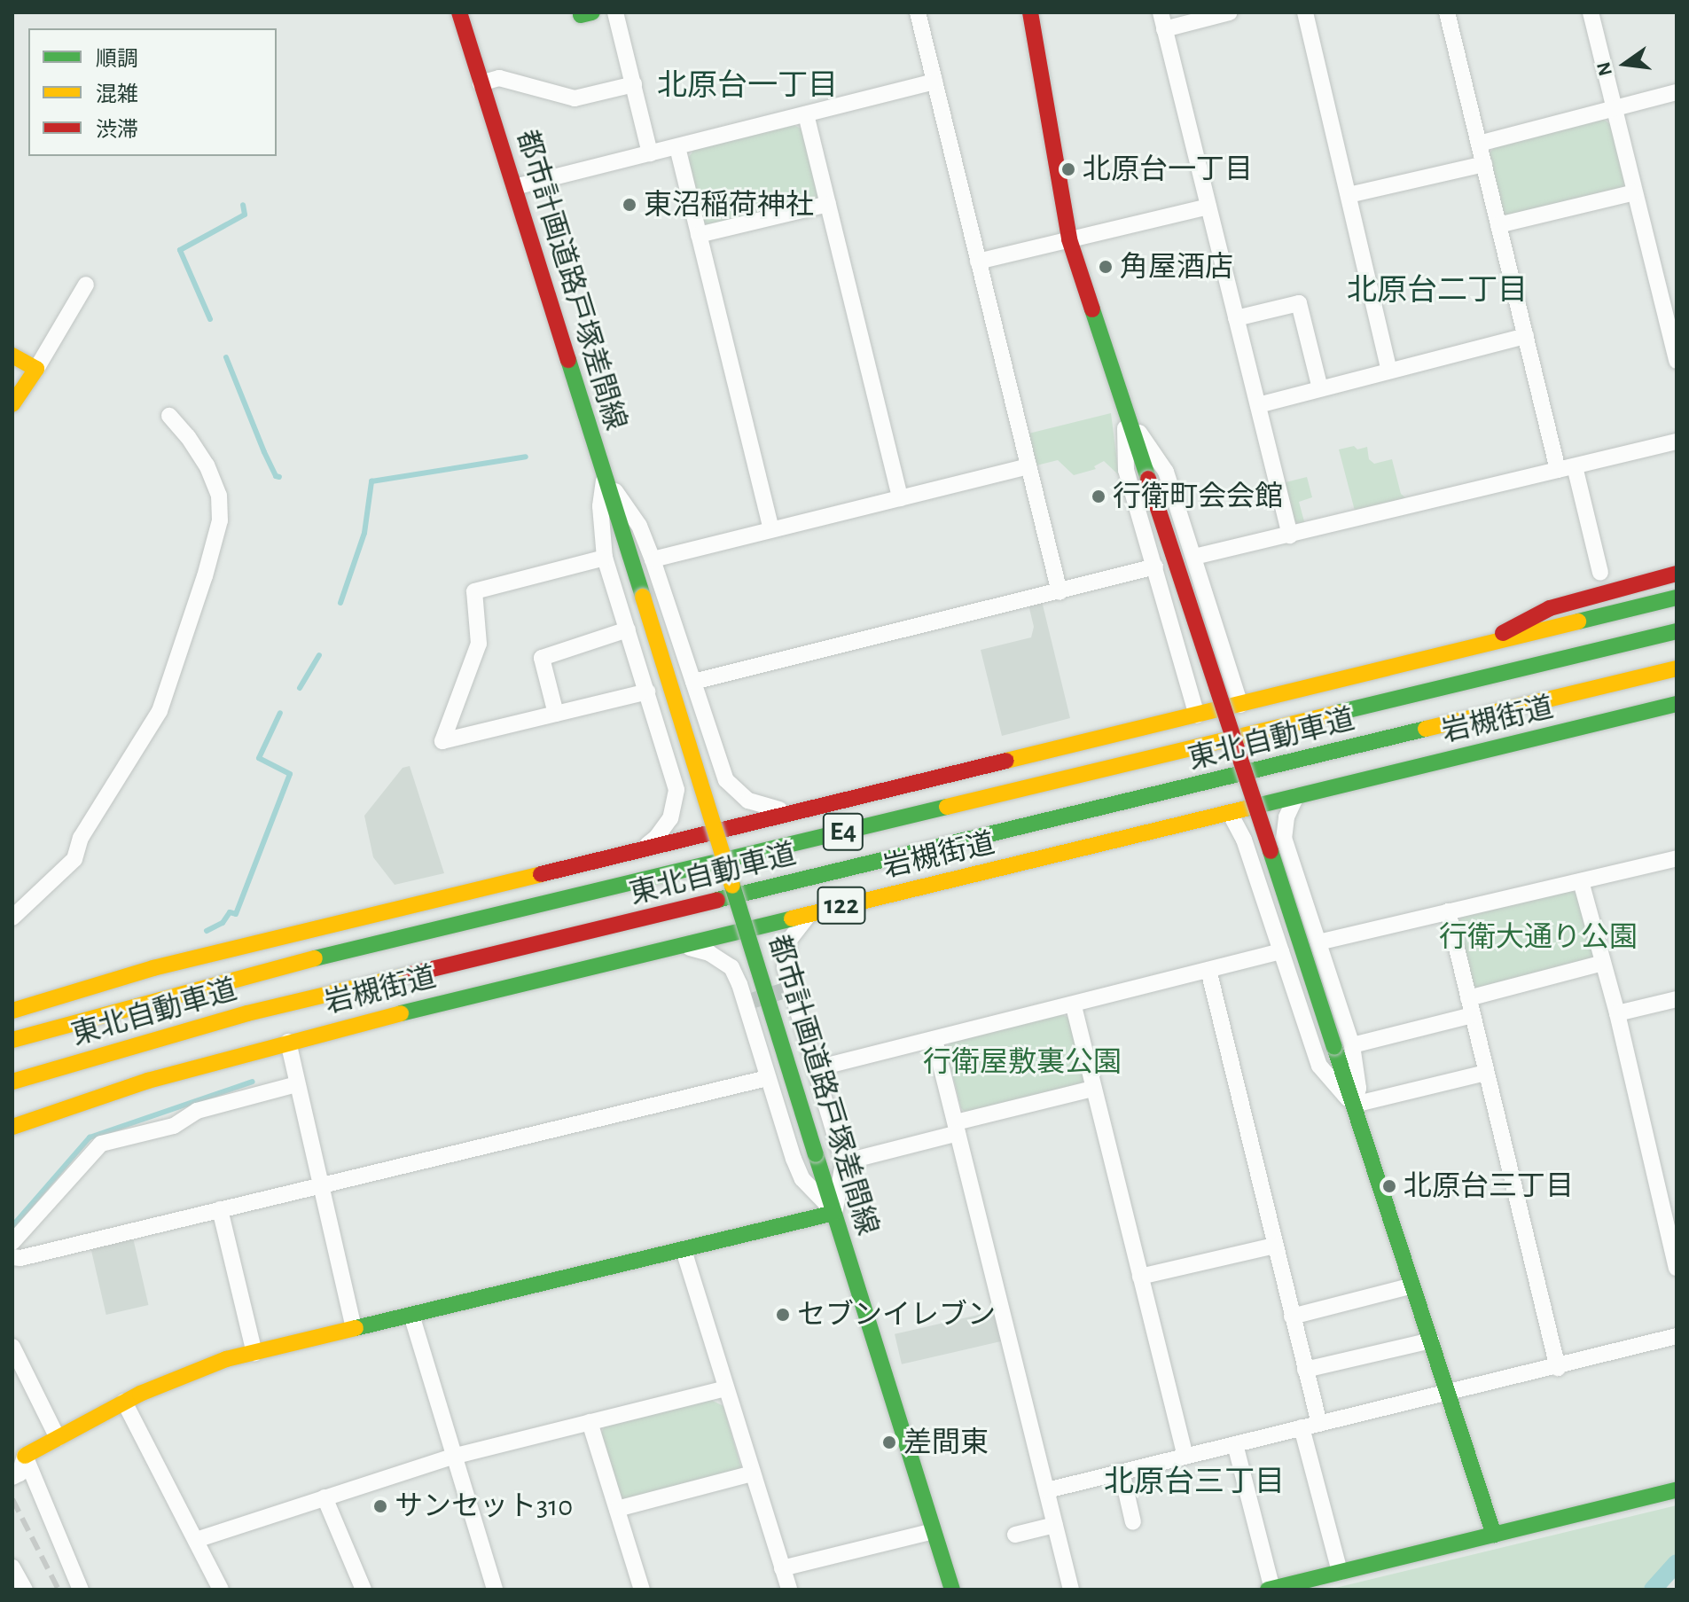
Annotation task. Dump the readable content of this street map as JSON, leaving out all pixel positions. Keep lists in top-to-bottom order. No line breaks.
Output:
{"streets":{"main road":["都市計画道路戸塚差間線","岩槻街道","東北自動車道","E4","122"]},"districts":["北原台一丁目","北原台二丁目","北原台三丁目"],"parks":["行衛大通り公園","行衛屋敷裏公園"],"places":["北原台一丁目","東沼稲荷神社","角屋酒店","行衛町会会館","北原台三丁目","セブンイレブン","差間東","サンセット310"],"legend":["順調","混雑","渋滞"],"north":"left"}
